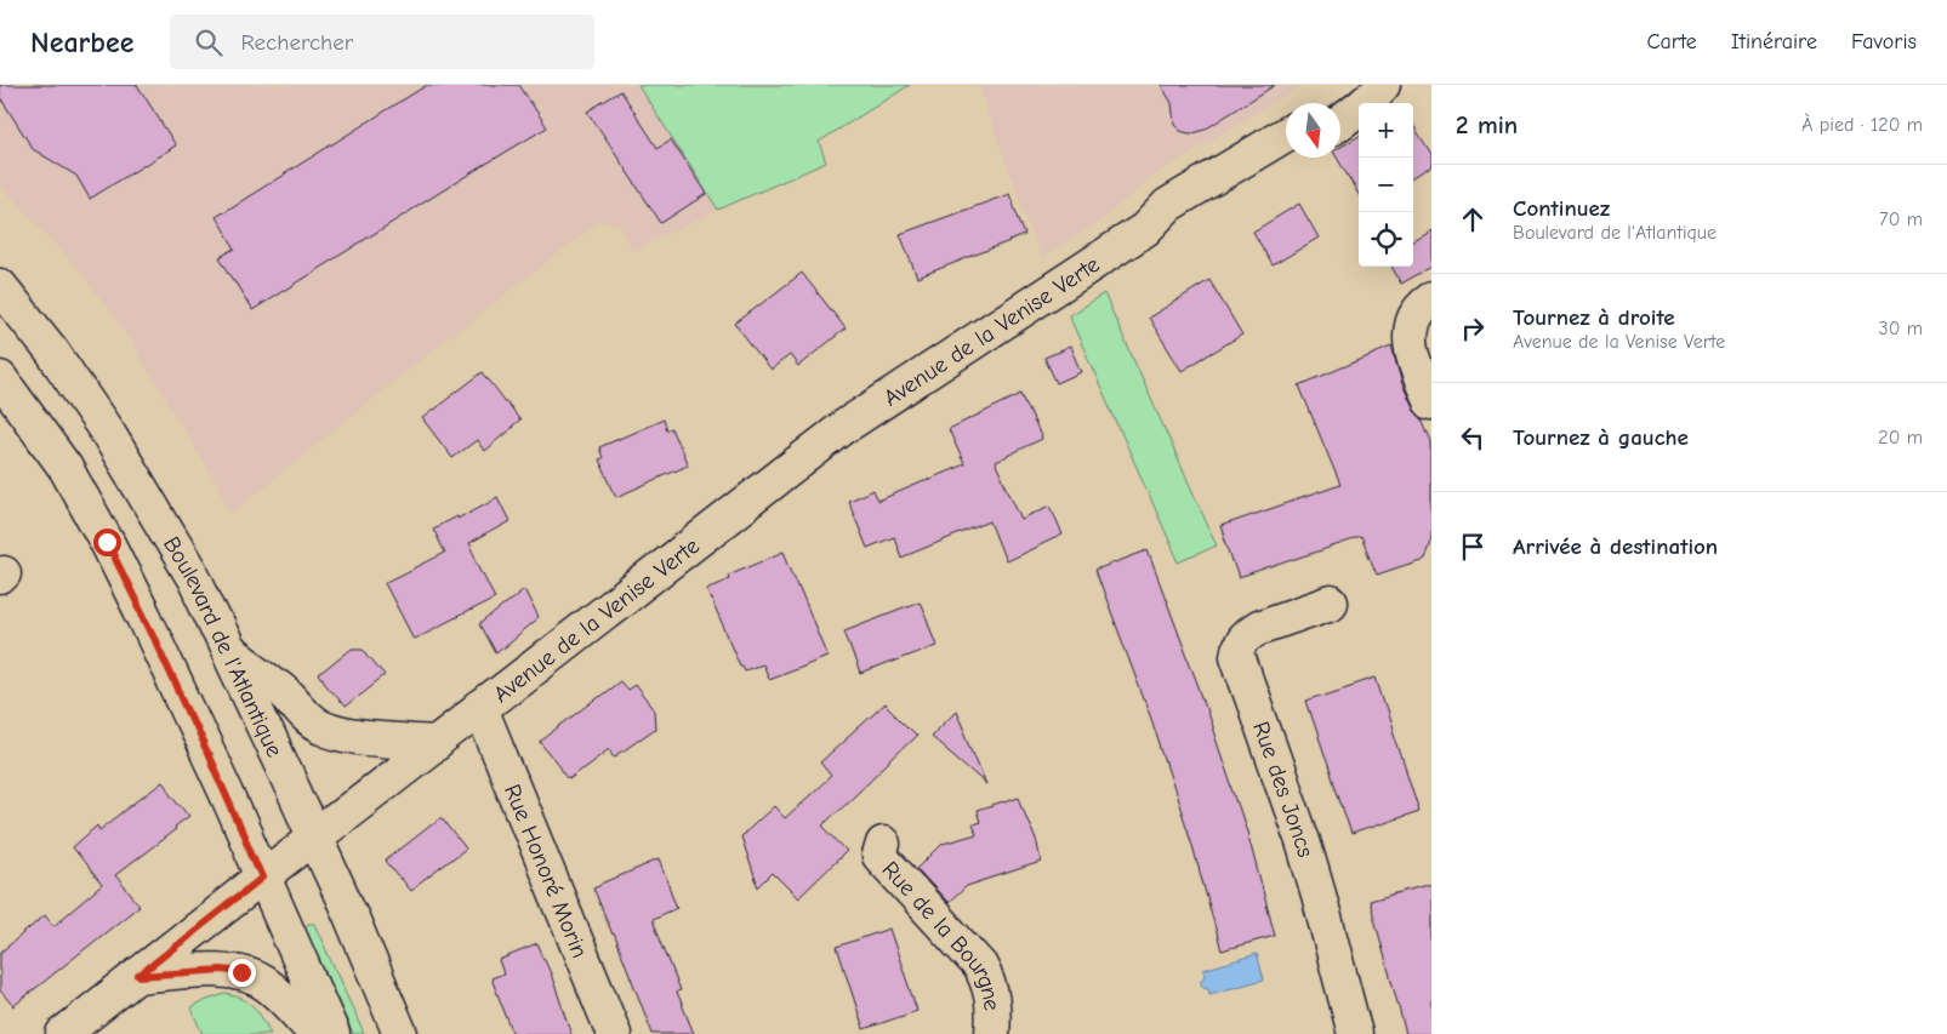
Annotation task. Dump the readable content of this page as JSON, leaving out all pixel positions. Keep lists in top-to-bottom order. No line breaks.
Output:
{"streets":{"main road":["Avenue de la Venise Verte","Boulevard de l'Atlantique","Rue des Joncs","Rue Honoré Morin","Rue de la Bourgne"]},"crossings":[["Avenue de la Venise Verte","Boulevard de l'Atlantique"],["Avenue de la Venise Verte","Rue Honoré Morin"]],"north":"bottom","page":{"header":"Nearbee","search":"Rechercher","nav":["Carte","Itinéraire","Favoris"],"heading":["2 min","À pied · 120 m"],"map_buttons":["+","−"],"list":[["Continuez","Boulevard de l'Atlantique","70 m"],["Tournez à droite","Avenue de la Venise Verte","30 m"],["Tournez à gauche","20 m"],"Arrivée à destination"]}}
